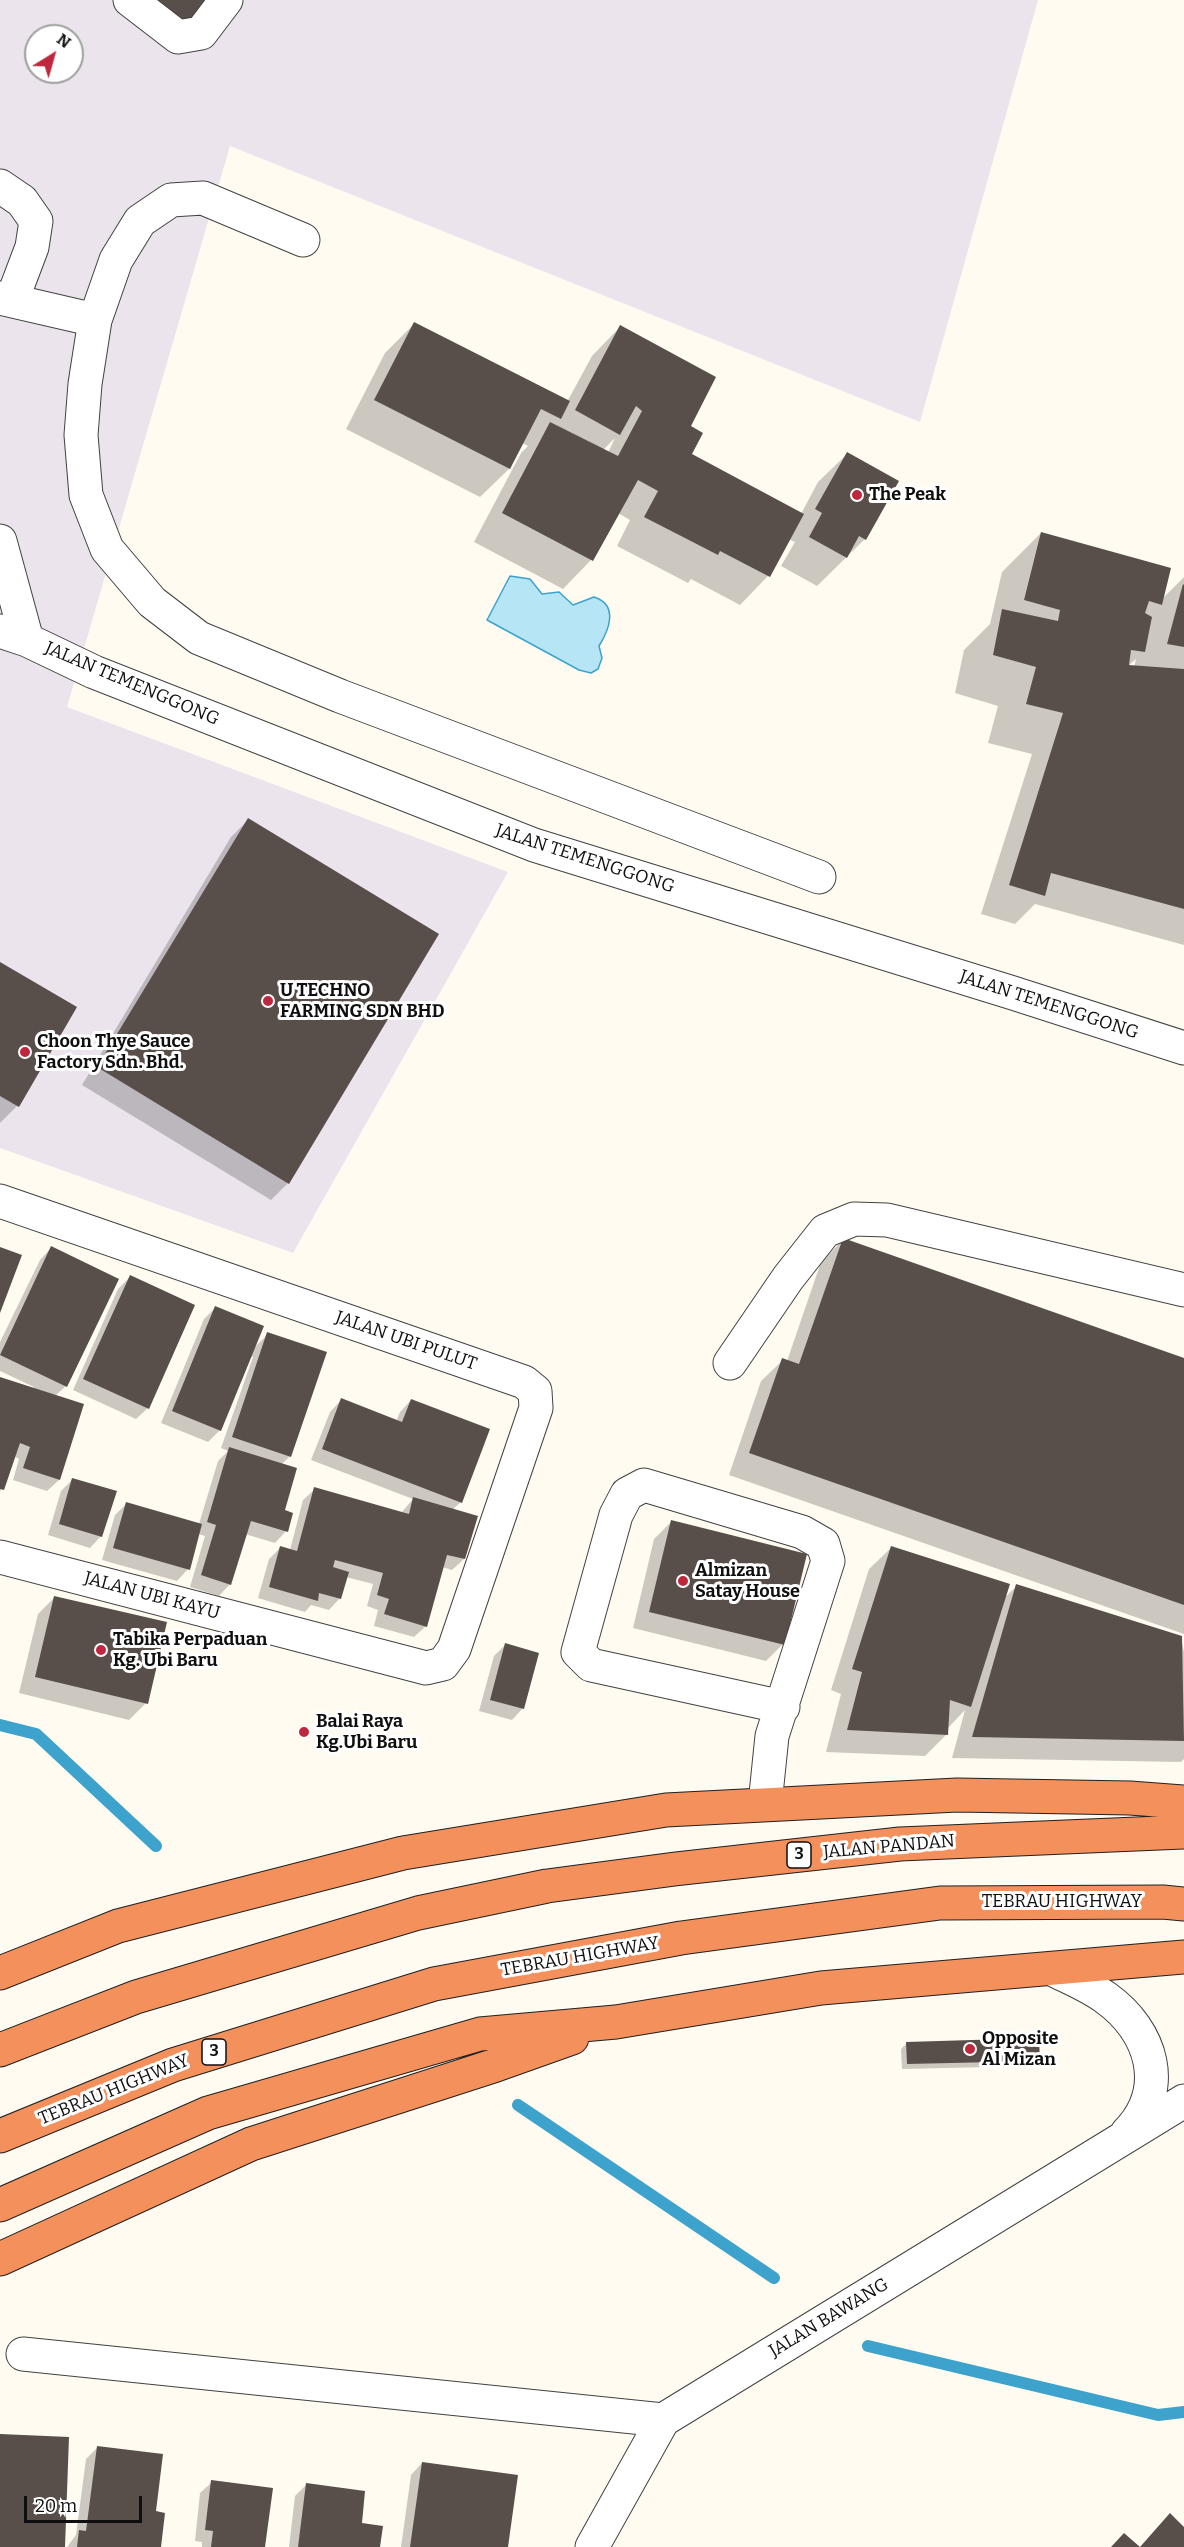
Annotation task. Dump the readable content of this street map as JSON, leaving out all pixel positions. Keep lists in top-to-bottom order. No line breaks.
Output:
{"streets":{"highway":["JALAN PANDAN","3","TEBRAU HIGHWAY"],"street":["JALAN TEMENGGONG","JALAN UBI PULUT","JALAN UBI KAYU","JALAN BAWANG"]},"crossings":[["JALAN UBI PULUT","JALAN UBI KAYU"]],"places":["The Peak","U TECHNO FARMING SDN BHD","Choon Thye Sauce Factory Sdn. Bhd.","Almizan Satay House","Tabika Perpaduan Kg. Ubi Baru","Balai Raya Kg.Ubi Baru","Opposite Al Mizan"],"scale_bar":"20 m","north":"top right"}
